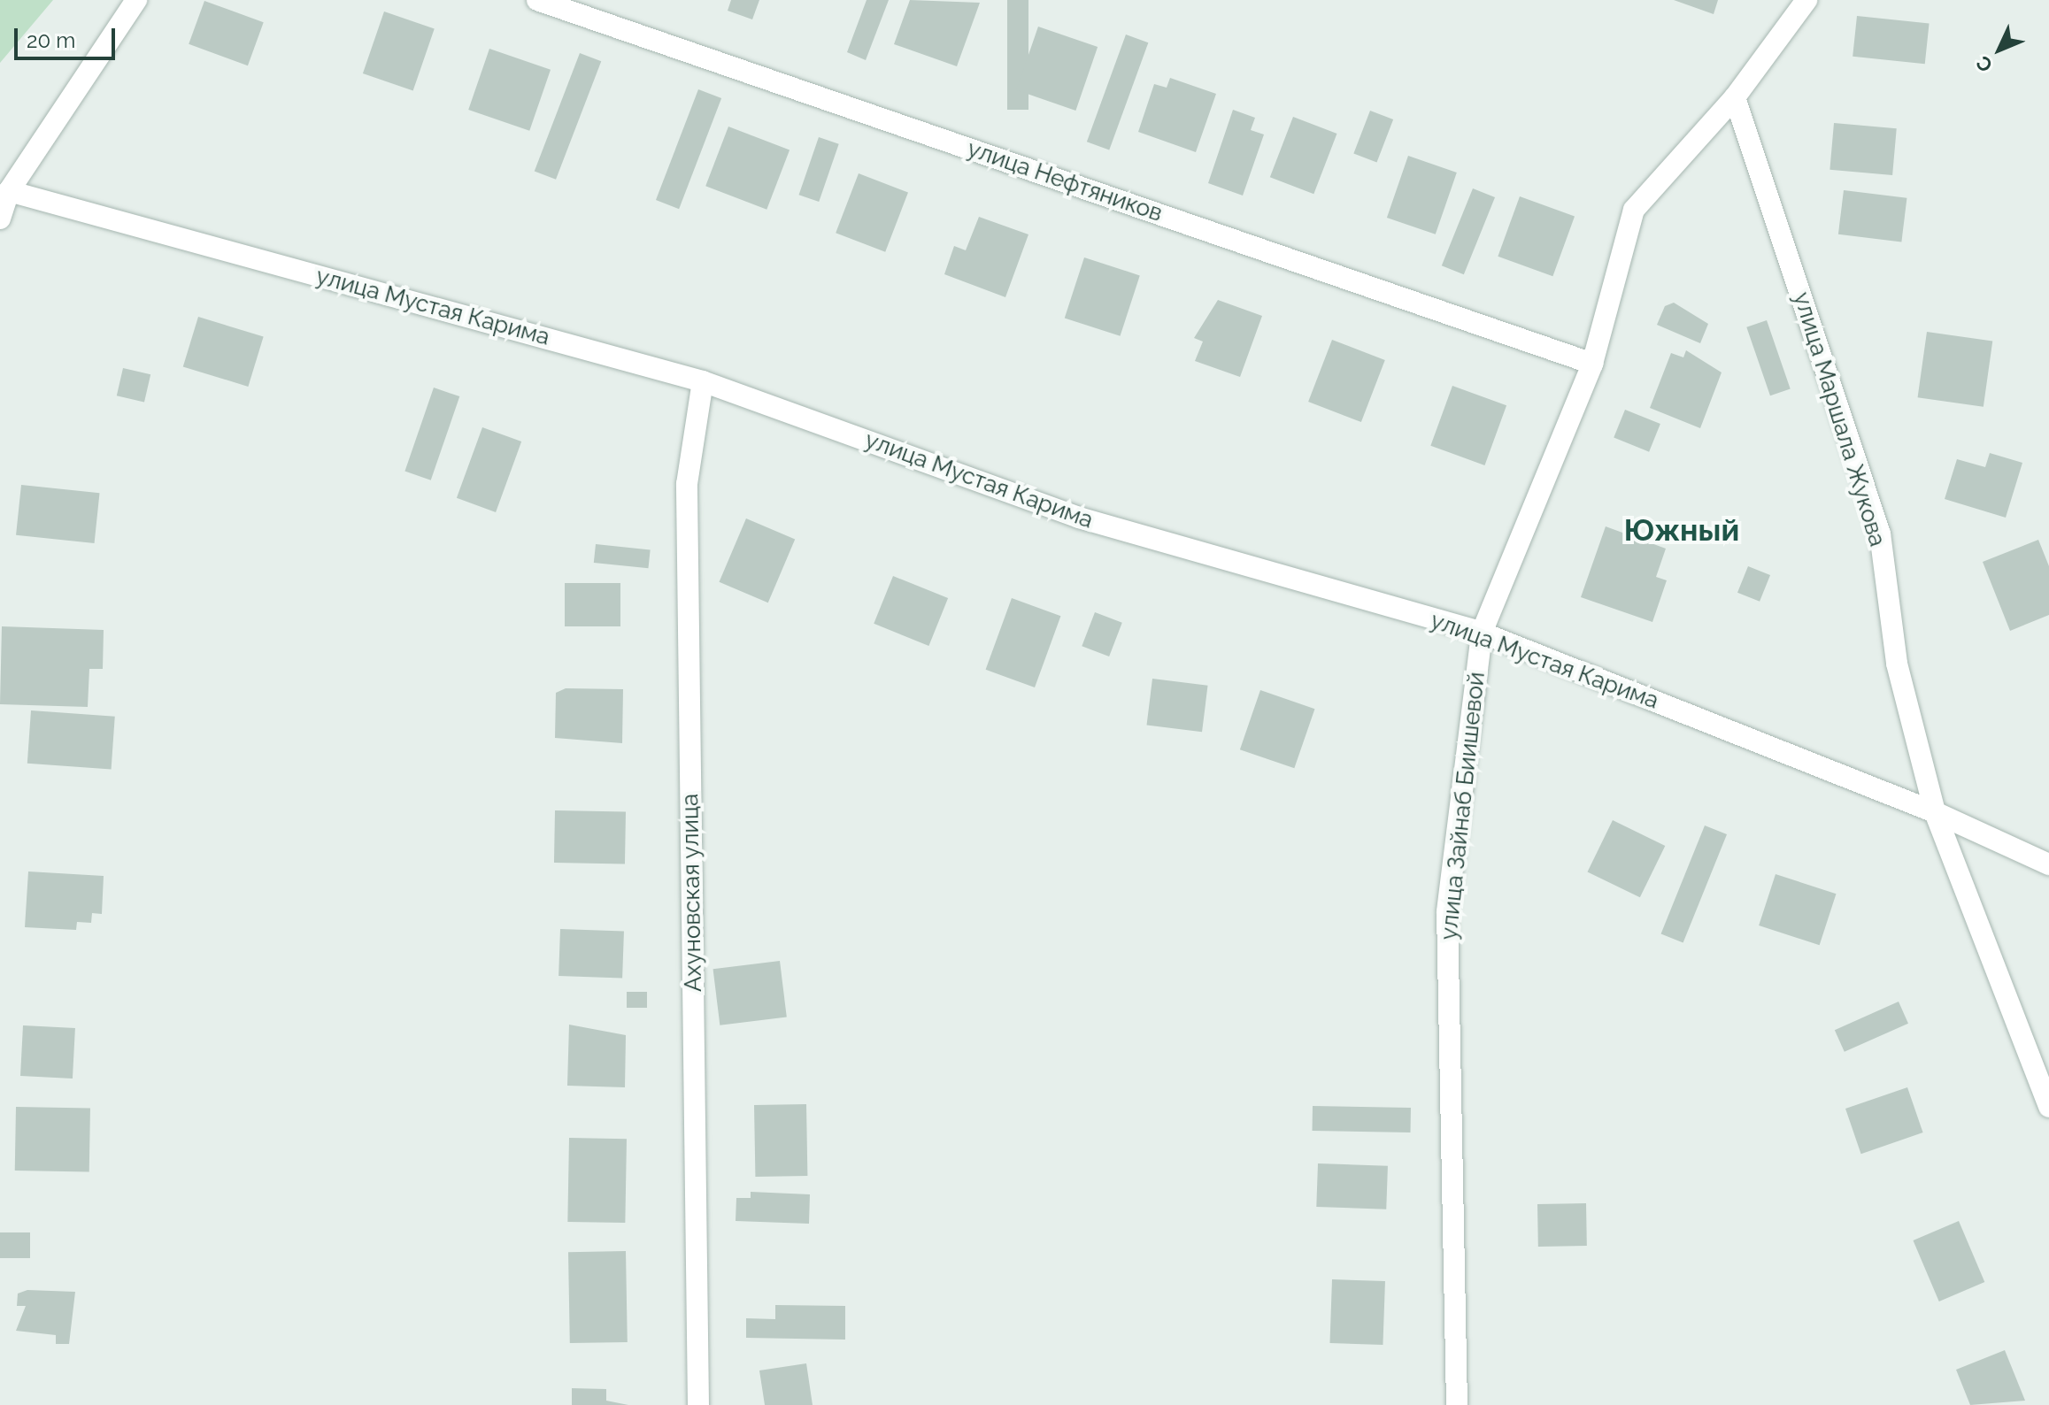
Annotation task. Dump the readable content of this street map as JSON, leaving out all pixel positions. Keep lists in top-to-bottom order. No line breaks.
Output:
{"streets":{"street":["улица Нефтяников","улица Мустая Карима","улица Маршала Жукова","улица Зайнаб Биишевой","Ахуновская улица"]},"crossings":[["улица Нефтяников","улица Зайнаб Биишевой"],["улица Мустая Карима","улица Маршала Жукова"],["улица Мустая Карима","улица Зайнаб Биишевой"],["улица Мустая Карима","Ахуновская улица"],["улица Маршала Жукова","улица Зайнаб Биишевой"]],"districts":["Южный"],"scale_bar":"20 m","north":"bottom left"}
